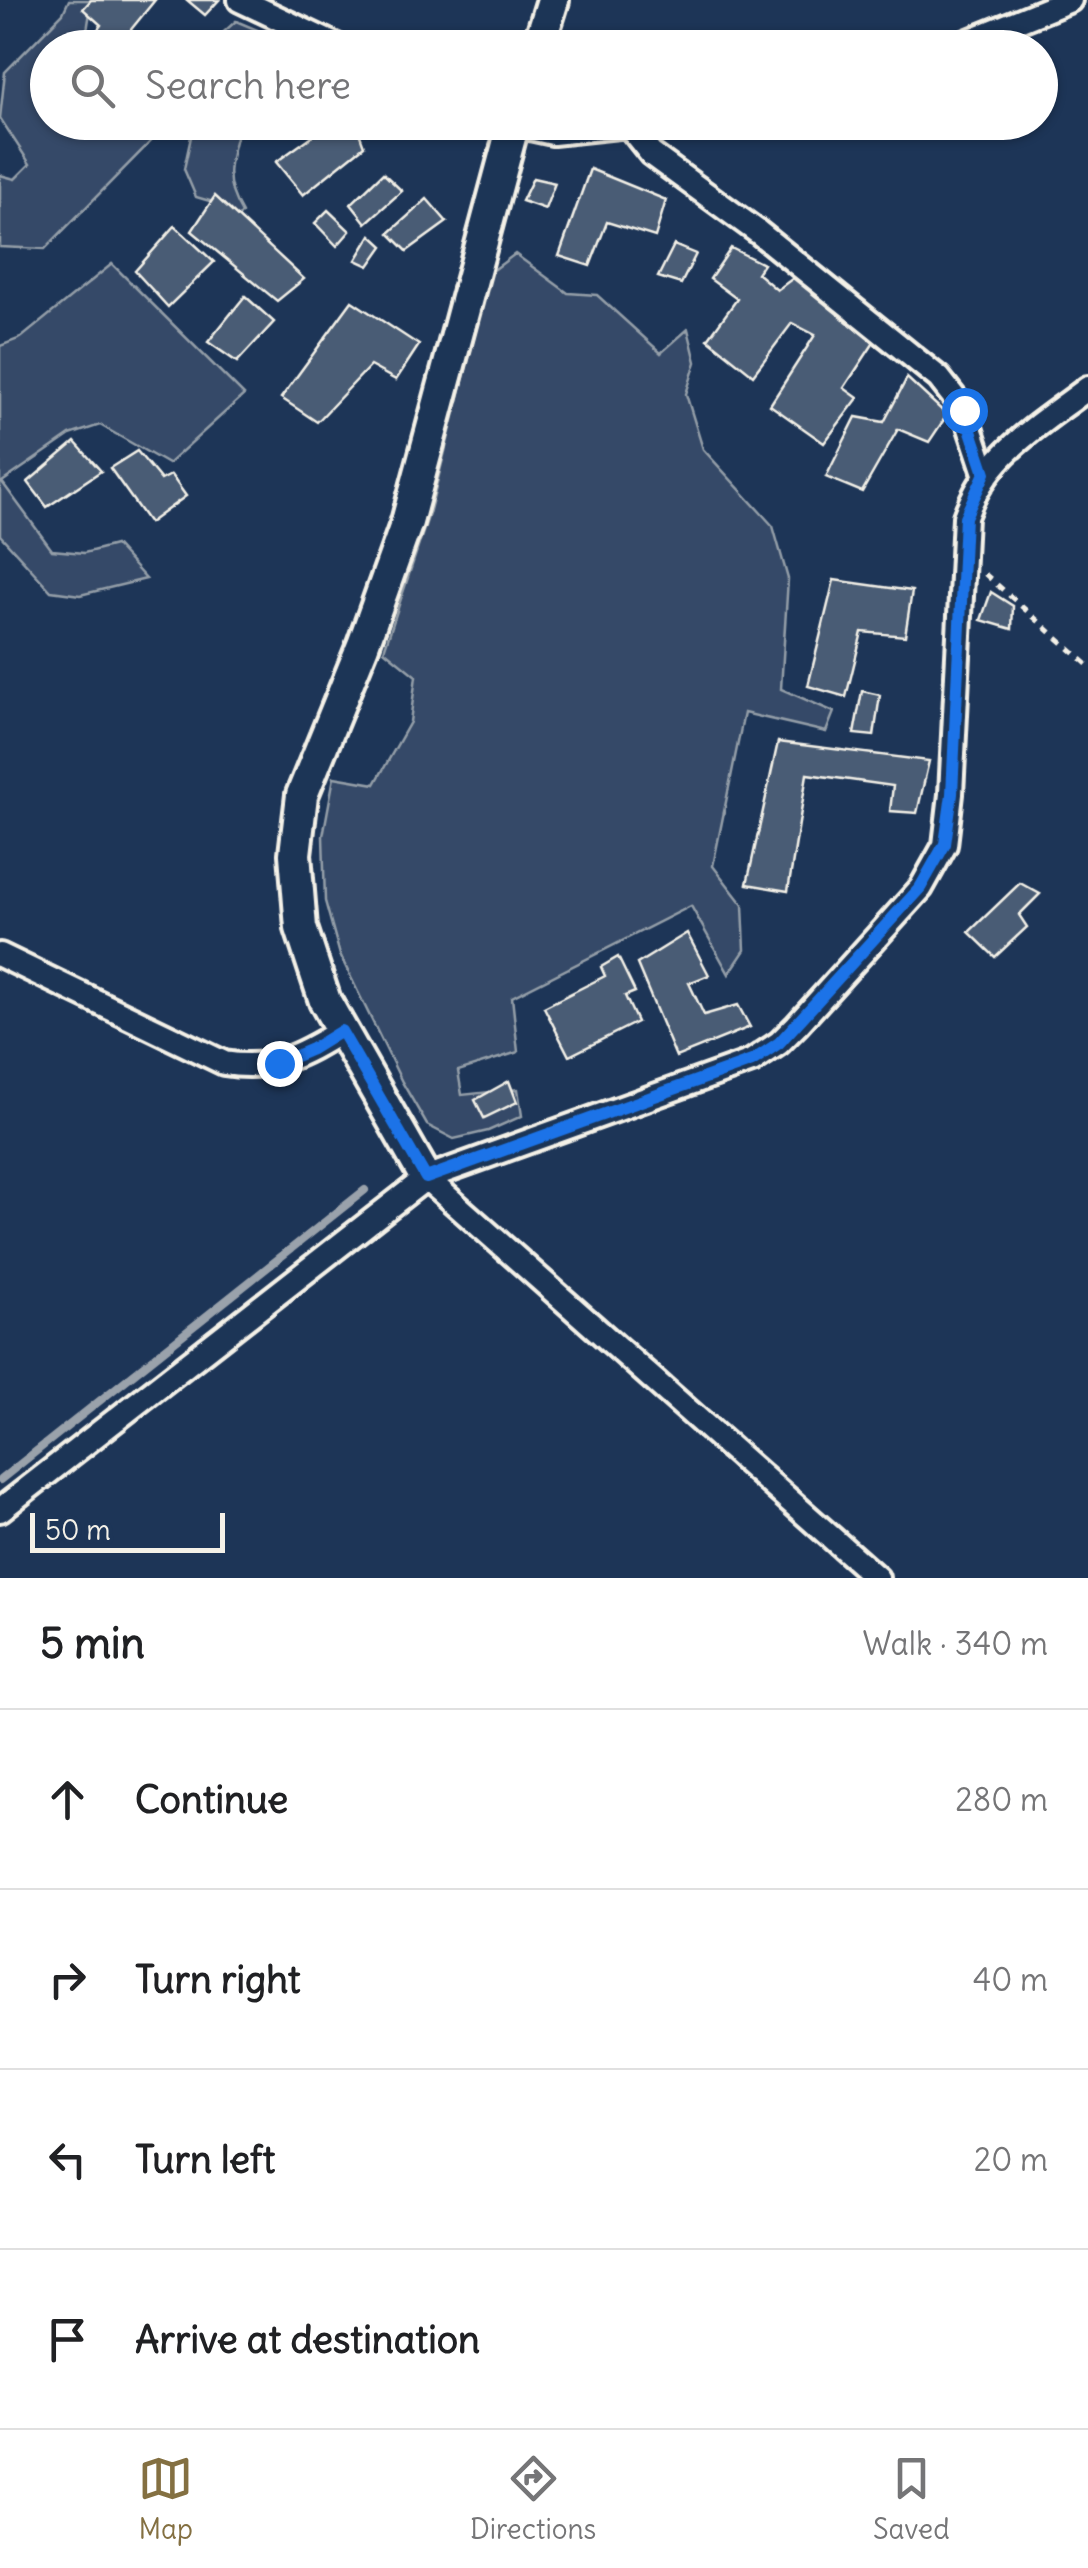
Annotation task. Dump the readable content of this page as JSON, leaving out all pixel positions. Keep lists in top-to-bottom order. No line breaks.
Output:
{"scale_bar":"50 m","page":{"search":"Search here","scale":"50 m","heading":["5 min","Walk · 340 m"],"list":[["Continue","280 m"],["Turn right","40 m"],["Turn left","20 m"],"Arrive at destination"],"nav":["Map","Directions","Saved"]}}
